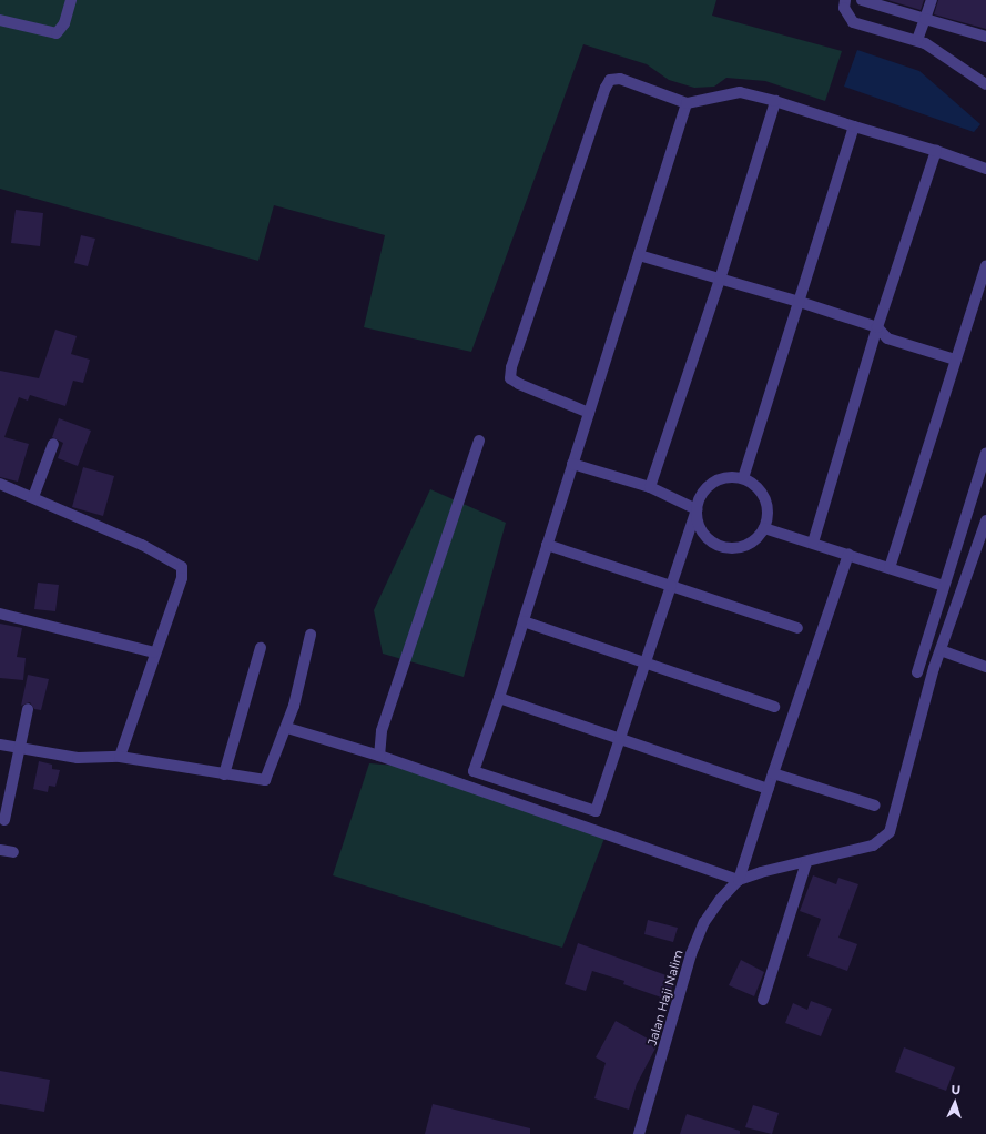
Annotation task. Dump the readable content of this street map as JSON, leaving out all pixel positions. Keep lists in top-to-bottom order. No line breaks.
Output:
{"streets":{"street":["Jalan Haji Nalim"]},"north":"top"}
